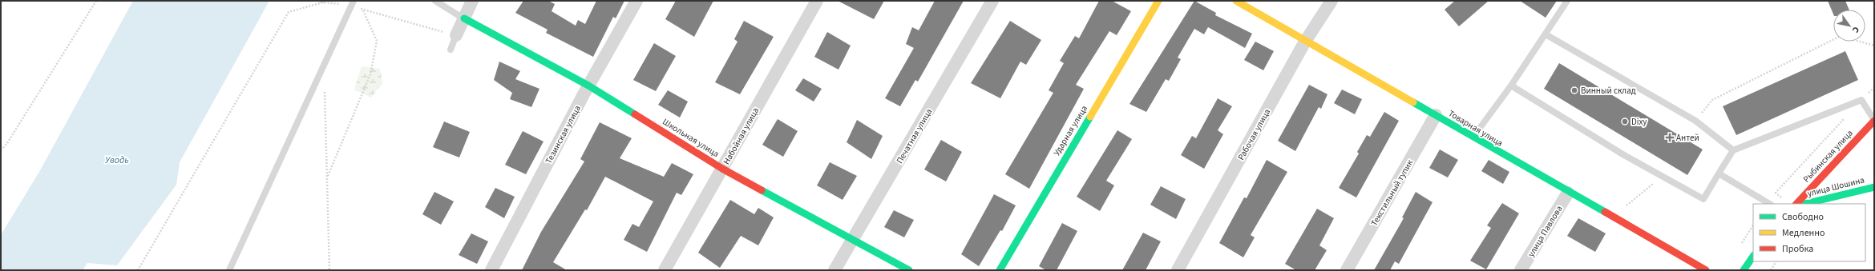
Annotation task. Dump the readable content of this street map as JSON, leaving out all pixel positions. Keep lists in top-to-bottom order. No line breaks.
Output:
{"streets":{"street":["Товарная улица","Ударная улица","Тезинская улица","Рабочая улица","Набойная улица","Печатная улица","Школьная улица","Рыбинская улица","улица Шошина","Текстильный тупик","улица Павлова"]},"crossings":[["Товарная улица","Рабочая улица"],["Товарная улица","Текстильный тупик"],["Товарная улица","улица Павлова"],["Тезинская улица","Школьная улица"],["Набойная улица","Школьная улица"],["Печатная улица","Школьная улица"]],"water":["Уводь"],"places":{"other":["Винный склад","Dixy"],"health":["Антей"]},"legend":["Свободно","Медленно","Пробка"],"north":"bottom right"}
